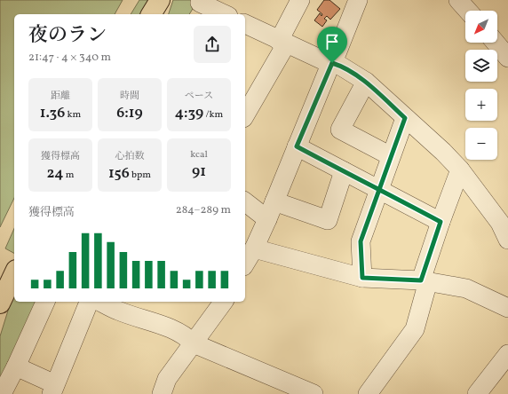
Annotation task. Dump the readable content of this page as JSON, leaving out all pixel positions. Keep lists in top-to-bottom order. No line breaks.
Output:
{"north":"bottom left","page":{"map_buttons":["+","−"],"heading":["夜のラン","21:47 · 4 × 340 m"],"stats":[["距離","1.36 km"],["時間","6:19"],["ペース","4:39 /km"],["獲得標高","24 m"],["心拍数","156 bpm"],["kcal","91"]],"chart":["獲得標高","284–289 m"]}}
